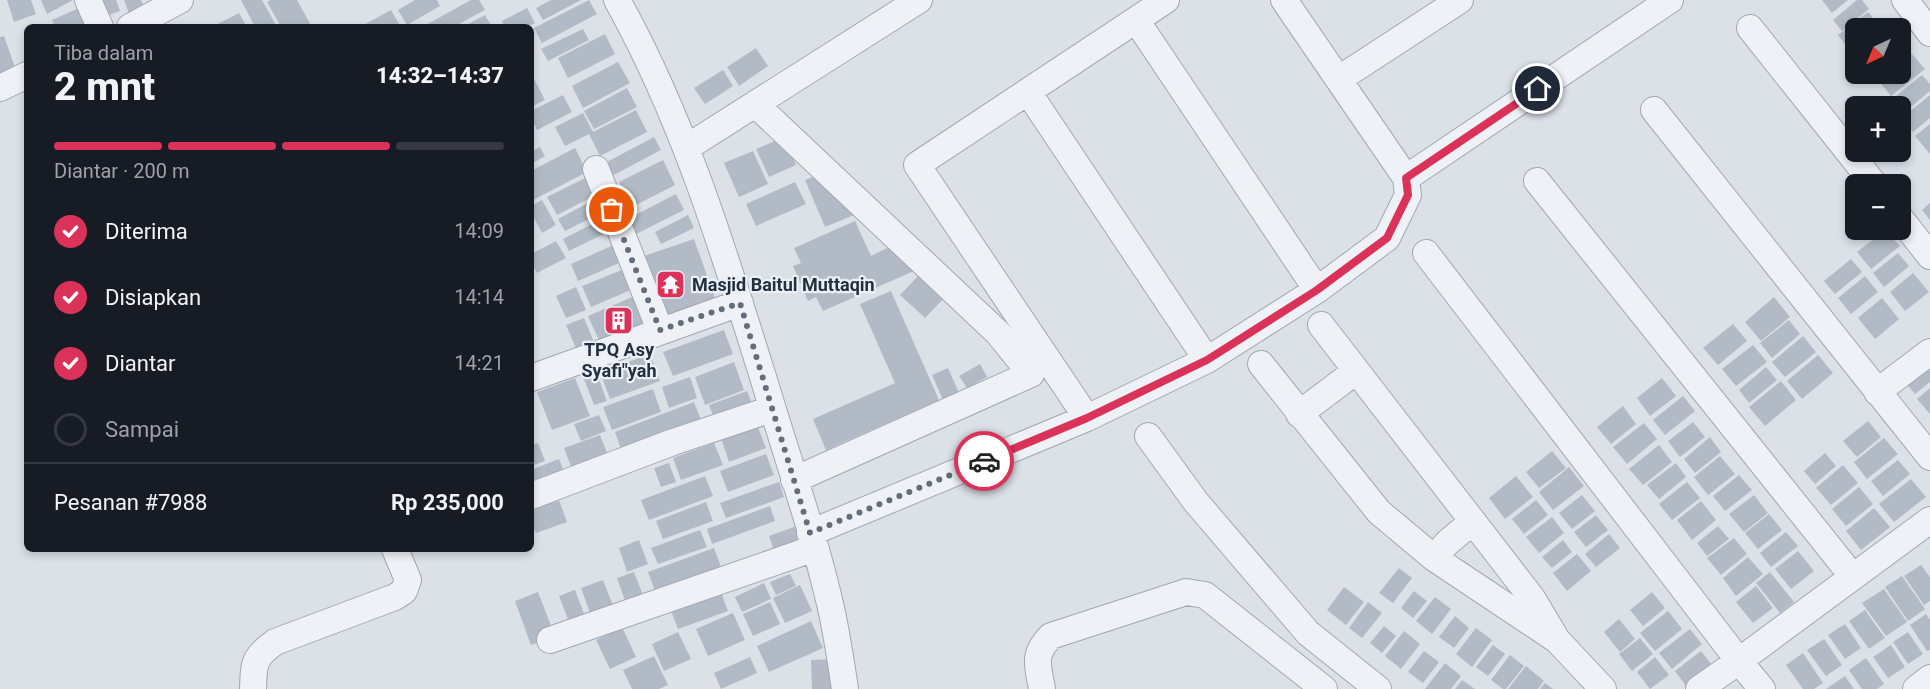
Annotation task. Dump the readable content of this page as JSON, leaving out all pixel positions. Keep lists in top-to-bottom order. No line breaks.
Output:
{"places":{"temple":["Masjid Baitul Muttaqin"],"building":["TPQ Asy Syafi\"yah"]},"north":"bottom left","page":{"map_buttons":["+","−"],"heading":["2 mnt","Tiba dalam","14:32–14:37"],"panel":["Pesanan #7988","Rp 235,000"],"bar":"Diantar · 200 m","list":[["Diterima","14:09"],["Disiapkan","14:14"],["Diantar","14:21"],"Sampai"]}}
